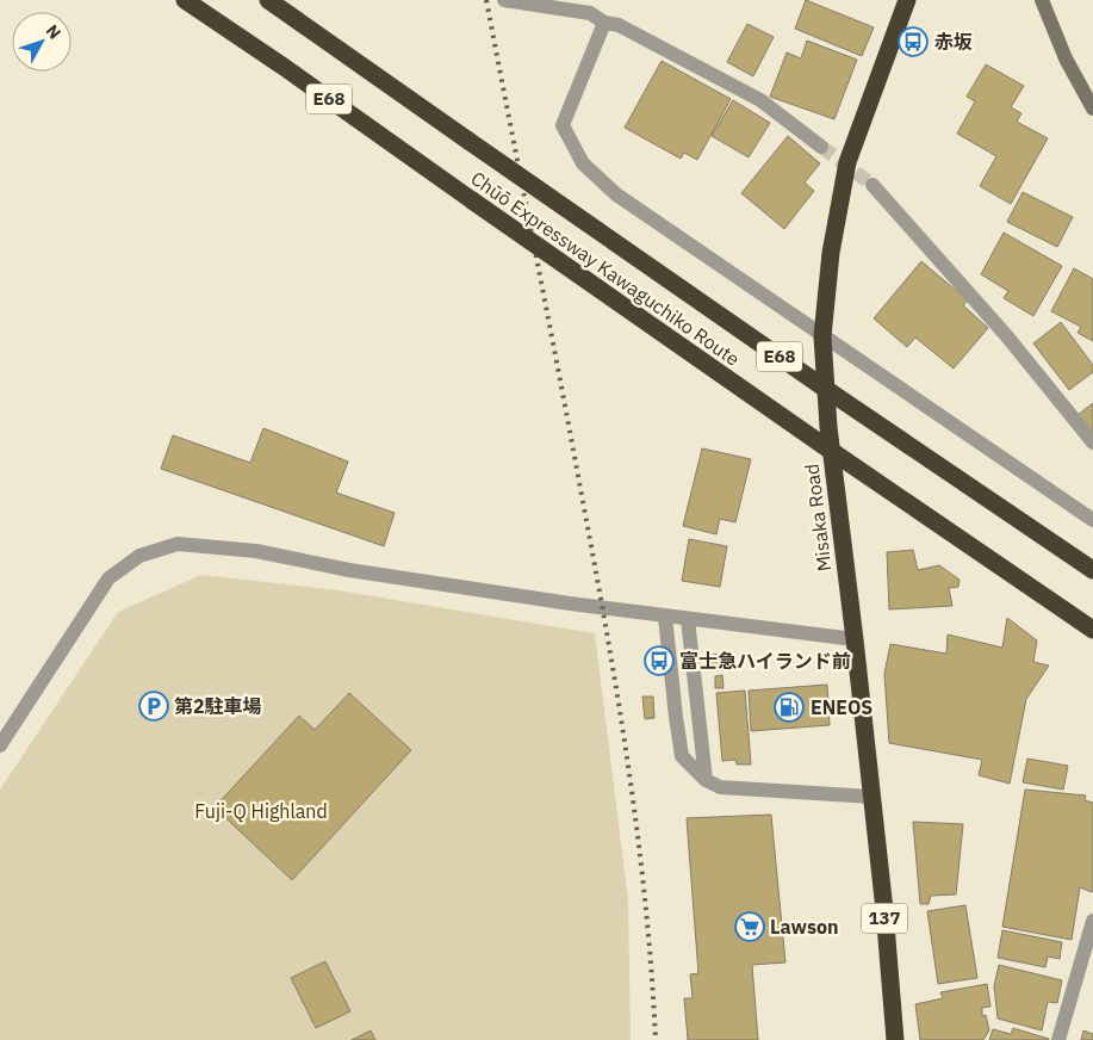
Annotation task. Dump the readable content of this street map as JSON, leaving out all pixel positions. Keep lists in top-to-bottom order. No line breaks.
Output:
{"streets":{"highway":["E68","Chūō Expressway Kawaguchiko Route","Misaka Road","137"]},"parks":["Fuji-Q Highland"],"places":{"bus stop":["赤坂","富士急ハイランド前"],"parking":["第2駐車場"],"fuel station":["ENEOS"],"supermarket":["Lawson"]},"north":"top right"}
